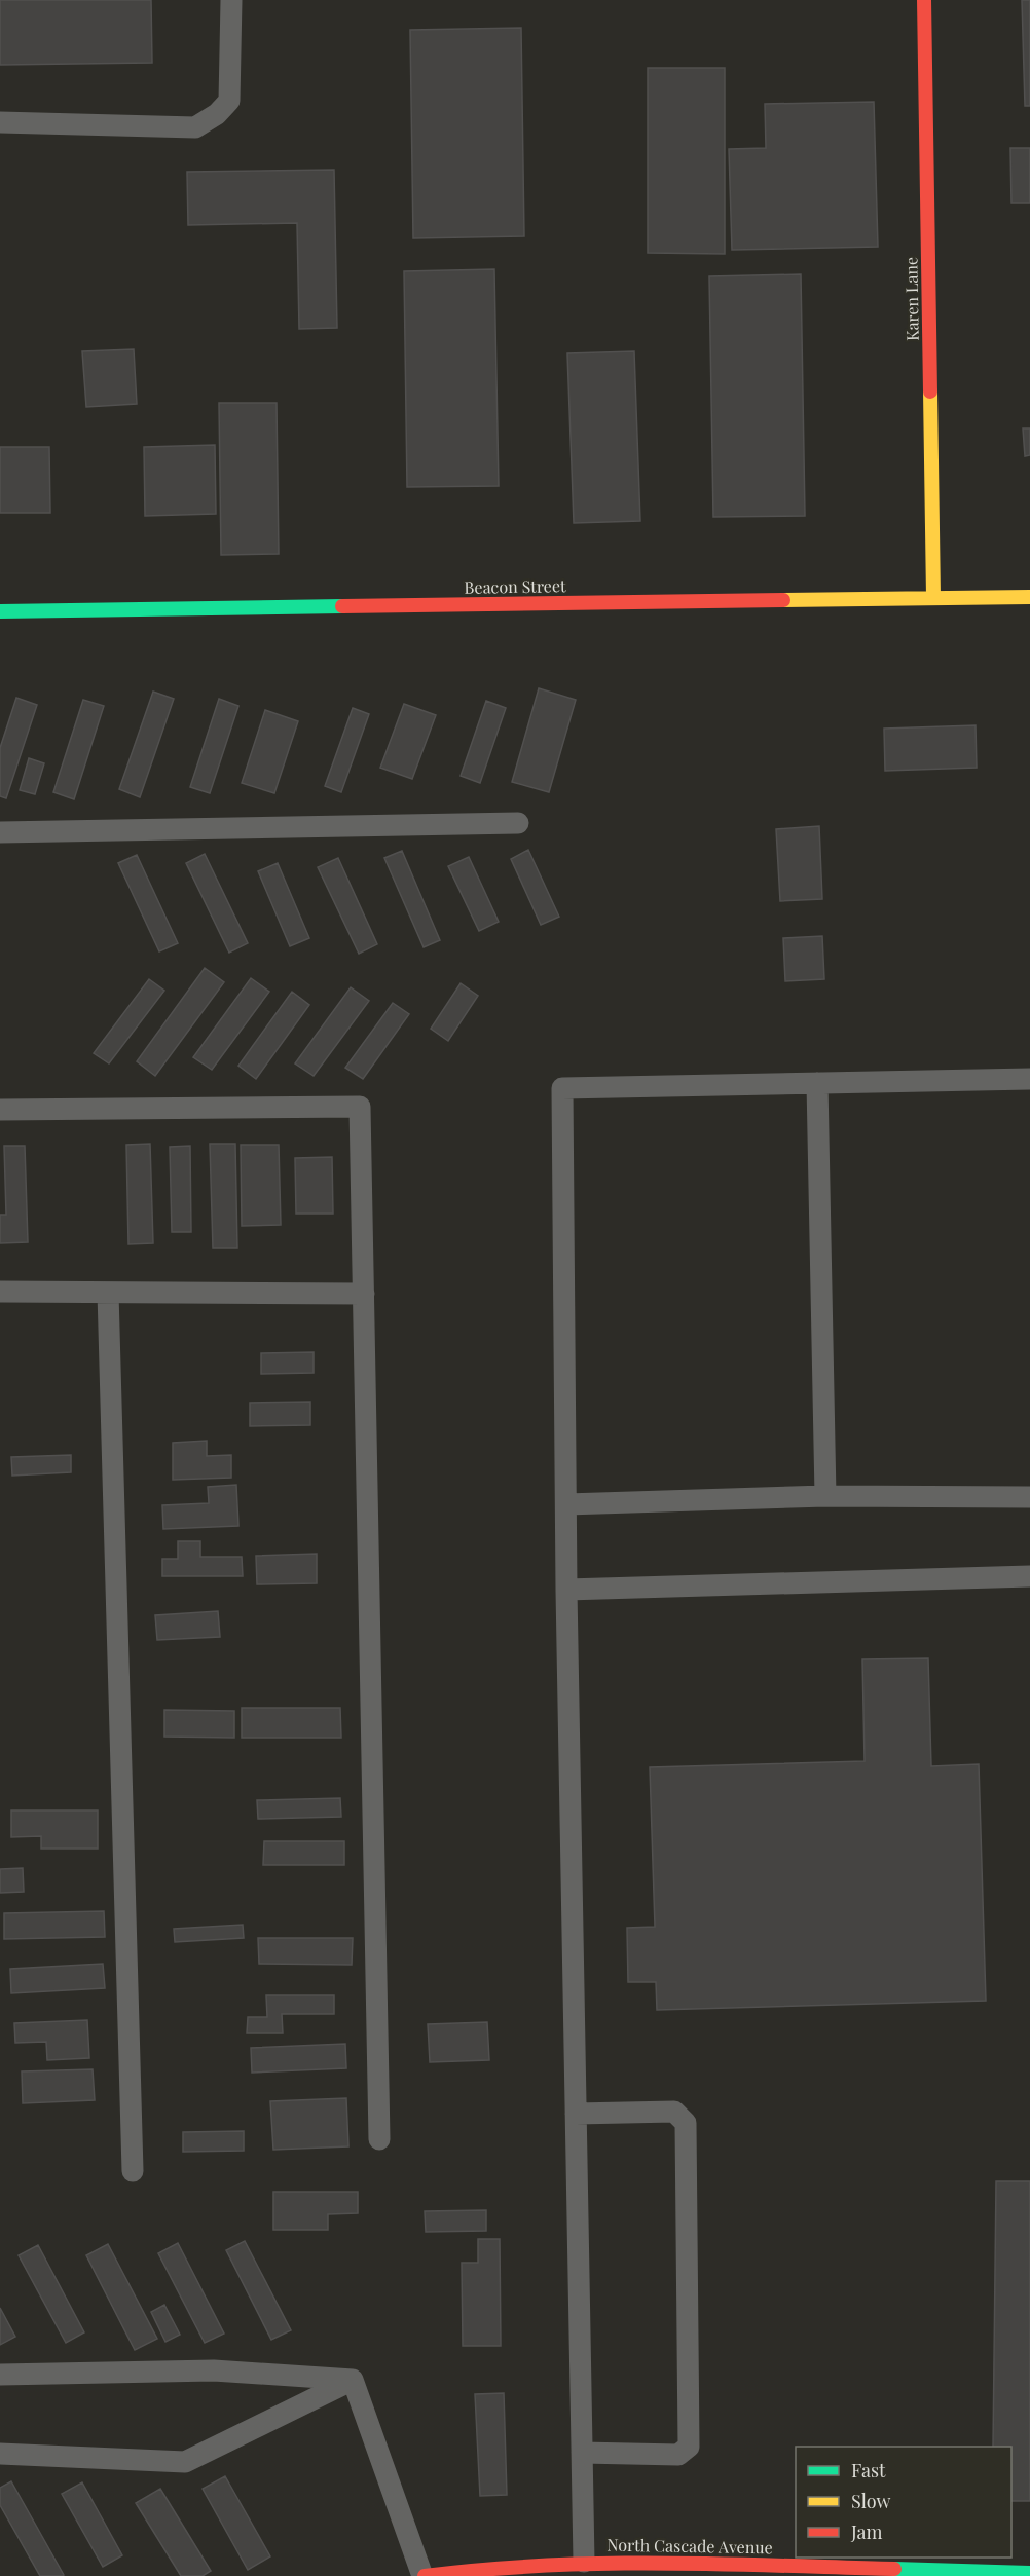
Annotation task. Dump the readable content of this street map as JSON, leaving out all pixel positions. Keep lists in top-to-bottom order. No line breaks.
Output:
{"streets":{"street":["Karen Lane","Beacon Street","North Cascade Avenue"]},"crossings":[["Karen Lane","Beacon Street"]],"legend":["Fast","Slow","Jam"]}
